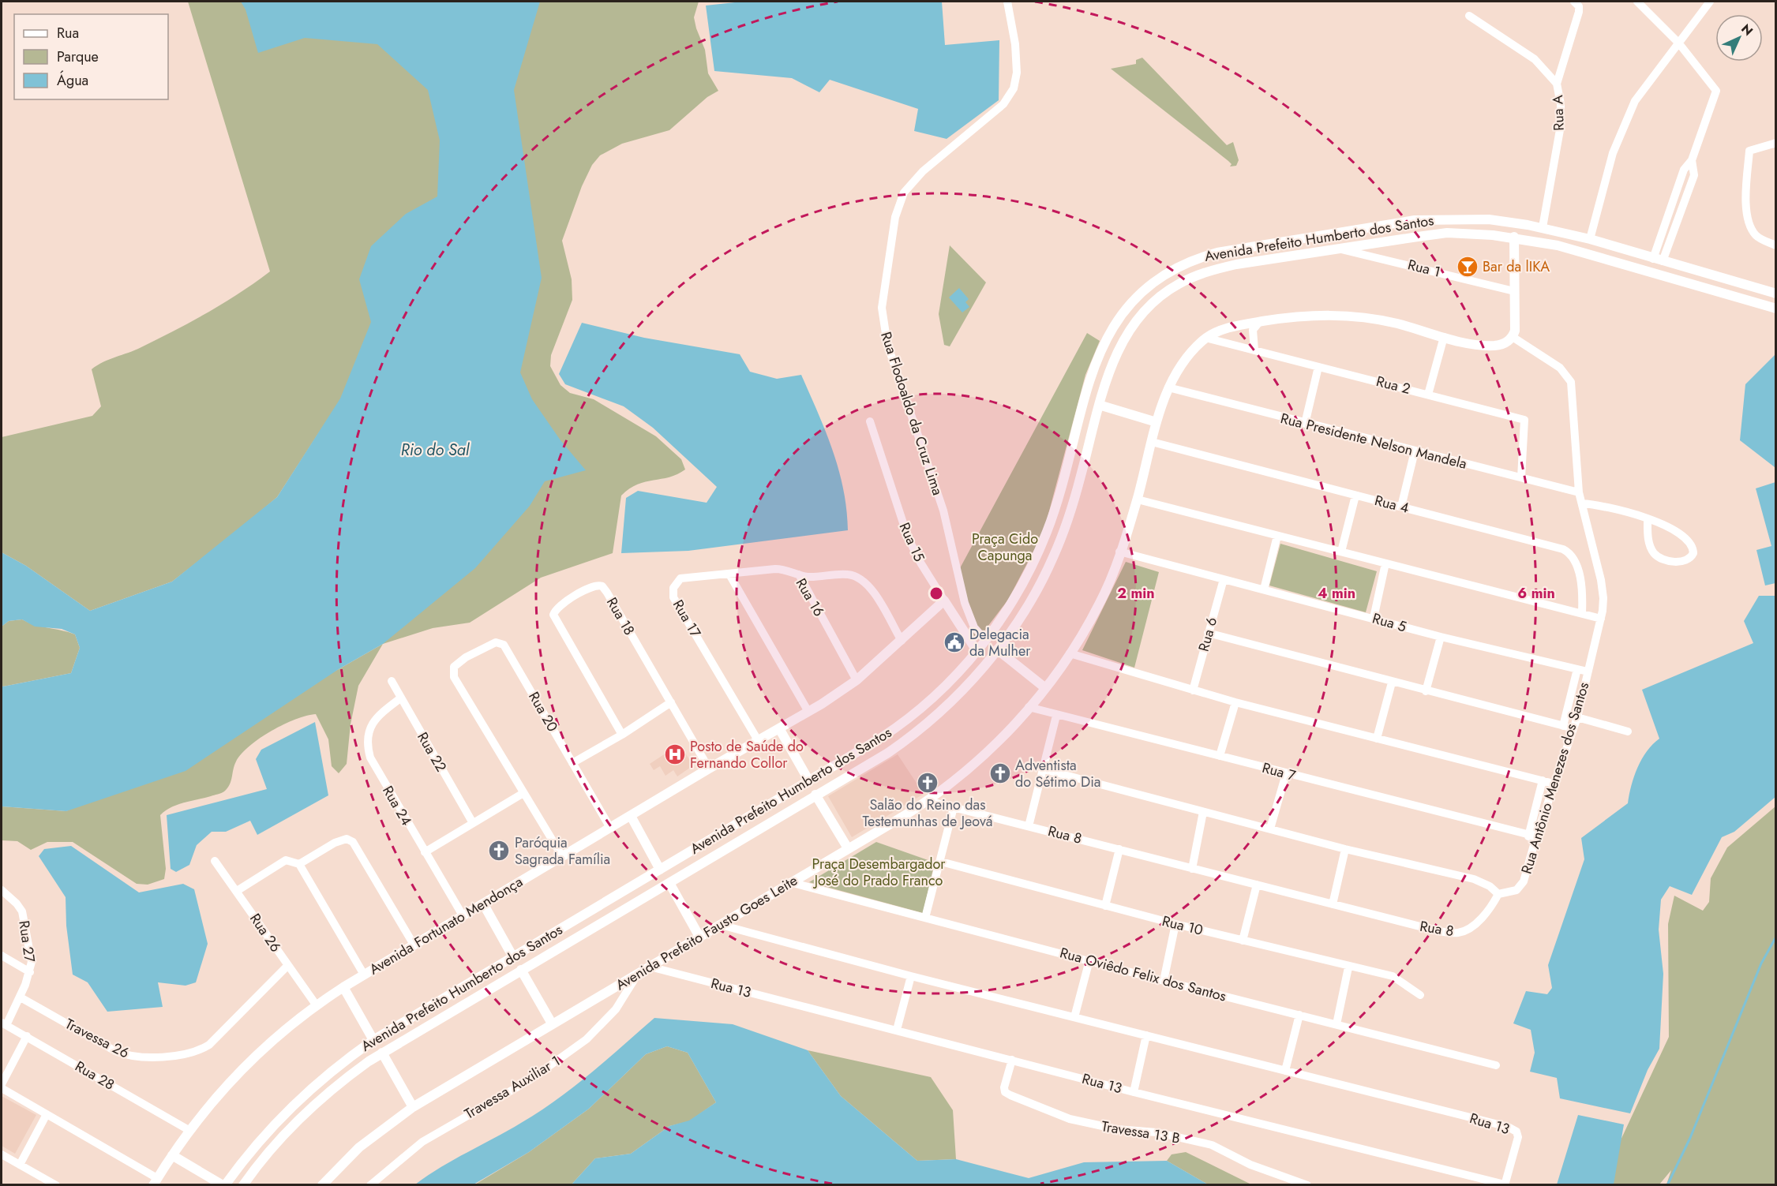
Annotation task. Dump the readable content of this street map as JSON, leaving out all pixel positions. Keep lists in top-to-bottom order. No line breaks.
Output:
{"streets":{"street":["Rua A","Avenida Prefeito Humberto dos Santos","Rua 1","Rua 2","Rua Flodoaldo da Cruz Lima","Rua Presidente Nelson Mandela","Rua 4","Rua 15","Rua 16","Rua 18","Rua 17","Rua 5","Rua 6","Rua 20","Rua 22","Rua 7","Rua Antônio Menezes dos Santos","Rua 24","Rua 8","Avenida Fortunato Mendonça","Rua 10","Rua 26","Avenida Prefeito Fausto Goes Leite","Rua 27","Rua Oviêdo Felix dos Santos","Rua 13","Travessa 26","Rua 28","Travessa Auxiliar 1","Travessa 13 B"]},"crossings":[["Rua A","Avenida Prefeito Humberto dos Santos"],["Avenida Prefeito Humberto dos Santos","Rua 1"],["Avenida Prefeito Humberto dos Santos","Rua Flodoaldo da Cruz Lima"],["Avenida Prefeito Humberto dos Santos","Rua 15"],["Rua 2","Rua Presidente Nelson Mandela"],["Rua 2","Avenida Prefeito Fausto Goes Leite"],["Rua Presidente Nelson Mandela","Rua Antônio Menezes dos Santos"],["Rua Presidente Nelson Mandela","Avenida Prefeito Fausto Goes Leite"],["Rua 4","Avenida Prefeito Fausto Goes Leite"],["Rua 15","Avenida Fortunato Mendonça"],["Rua 16","Rua 17"],["Rua 16","Avenida Fortunato Mendonça"],["Rua 18","Avenida Fortunato Mendonça"],["Rua 17","Avenida Fortunato Mendonça"],["Rua 5","Rua 6"],["Rua 5","Rua Antônio Menezes dos Santos"],["Rua 5","Avenida Prefeito Fausto Goes Leite"],["Rua 20","Avenida Fortunato Mendonça"],["Rua 22","Rua 24"],["Rua 7","Rua Antônio Menezes dos Santos"],["Rua 7","Avenida Prefeito Fausto Goes Leite"],["Rua Antônio Menezes dos Santos","Rua 8"],["Rua Antônio Menezes dos Santos","Avenida Prefeito Fausto Goes Leite"],["Rua 24","Avenida Fortunato Mendonça"],["Rua 8","Avenida Prefeito Fausto Goes Leite"],["Avenida Fortunato Mendonça","Rua 26"],["Avenida Fortunato Mendonça","Rua 28"],["Rua 26","Travessa 26"],["Avenida Prefeito Fausto Goes Leite","Rua Oviêdo Felix dos Santos"],["Avenida Prefeito Fausto Goes Leite","Rua 13"],["Avenida Prefeito Fausto Goes Leite","Travessa Auxiliar 1"],["Rua 27","Travessa 26"],["Rua 27","Rua 28"],["Rua 13","Travessa 13 B"]],"water":["Rio do Sal"],"parks":["Praça Cido Capunga","Praça Desembargador José do Prado Franco"],"places":{"bar":["Bar da lIKA"],"public building":["Delegacia da Mulher"],"hospital":["Posto de Saúde do Fernando Collor"],"church":["Adventista do Sétimo Dia","Salão do Reino das Testemunhas de Jeová","Paróquia Sagrada Família"]},"legend":["Rua","Parque","Água"],"north":"top right","rings":["2 min","4 min","6 min"]}
